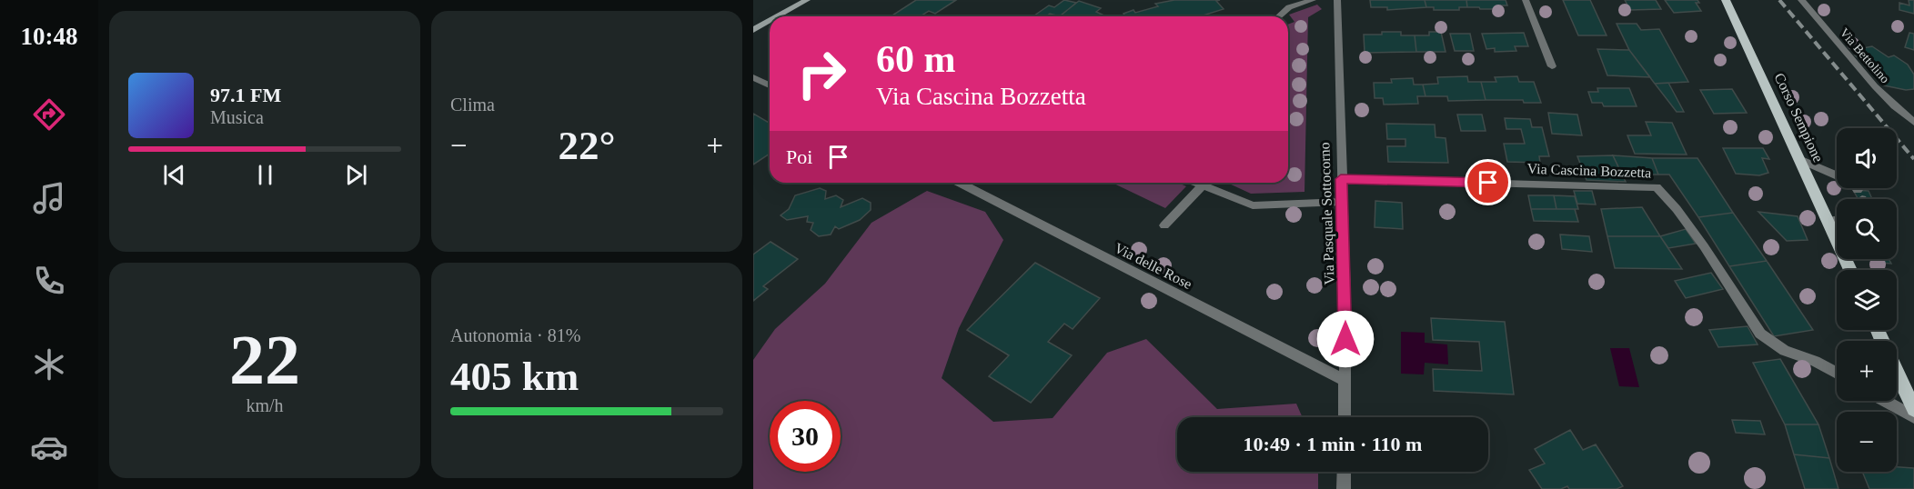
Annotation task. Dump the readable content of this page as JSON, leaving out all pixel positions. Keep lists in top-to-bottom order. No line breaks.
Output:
{"streets":{"main road":["Corso Sempione"],"street":["Via Bettolino","Via Cascina Bozzetta","Via Pasquale Sottocorno","Via delle Rose"]},"crossings":[["Via Cascina Bozzetta","Via Pasquale Sottocorno"],["Via Pasquale Sottocorno","Via delle Rose"]],"page":{"tabs":"10:48","tile":["Clima",["22","km/h"],["Autonomia · 81%","405 km"]],"turn":["60 m","Via Cascina Bozzetta"],"song":["97.1 FM","Musica"],"heat":["−","22°","+"],"map_buttons":["+","−"],"then":"Poi","limit":"30","trip":"10:49 · 1 min · 110 m"}}
